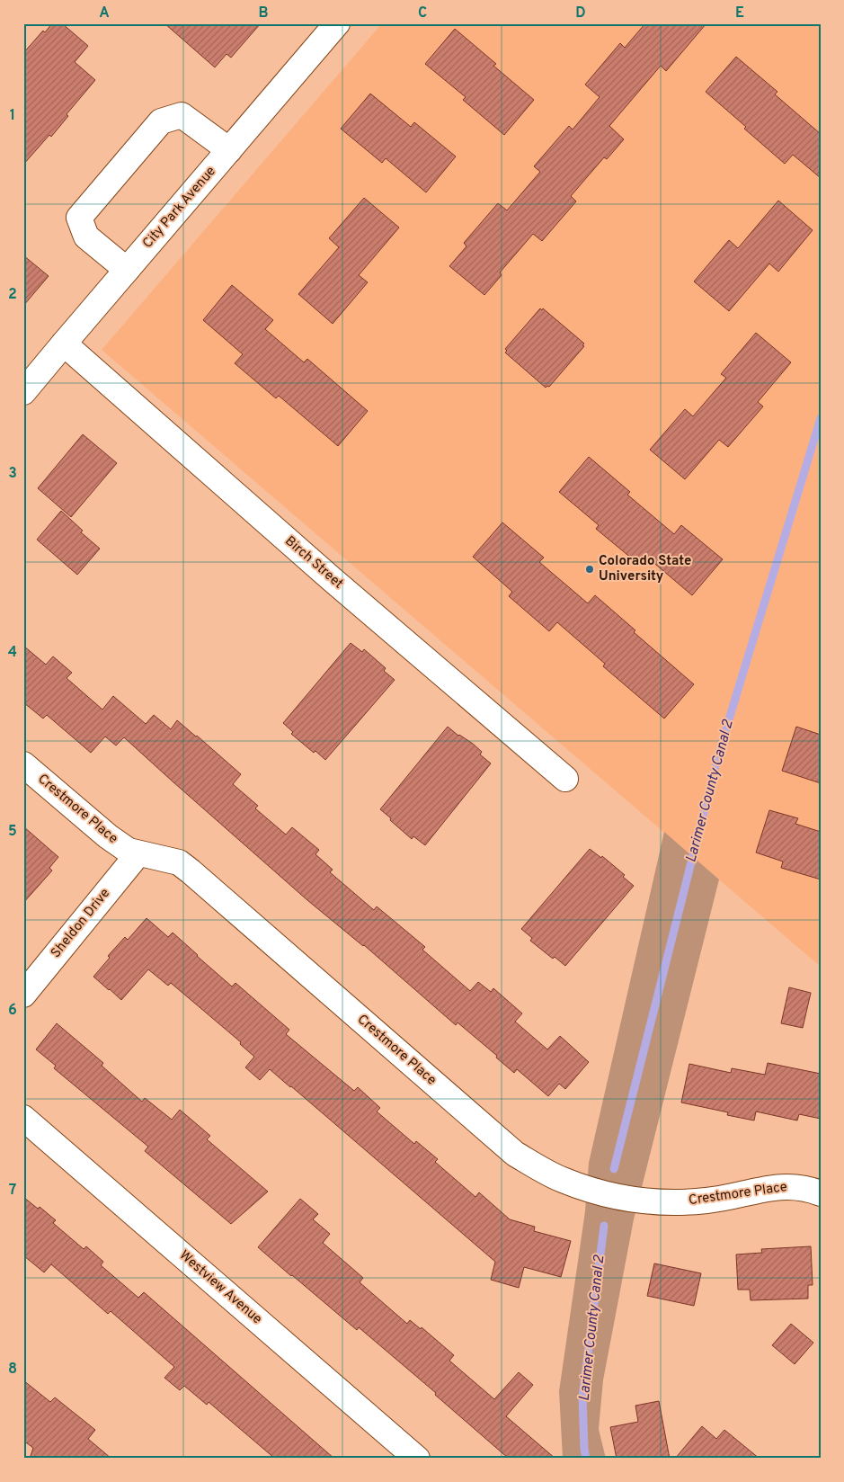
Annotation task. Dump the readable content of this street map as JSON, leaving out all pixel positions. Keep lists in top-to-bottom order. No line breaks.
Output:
{"streets":{"street":["City Park Avenue","Birch Street","Crestmore Place","Sheldon Drive","Westview Avenue"]},"crossings":[["City Park Avenue","Birch Street"],["Crestmore Place","Sheldon Drive"]],"water":["Larimer County Canal 2"],"places":["Colorado State University"],"grid":{"columns":["A","B","C","D","E"],"rows":["1","2","3","4","5","6","7","8"]}}
